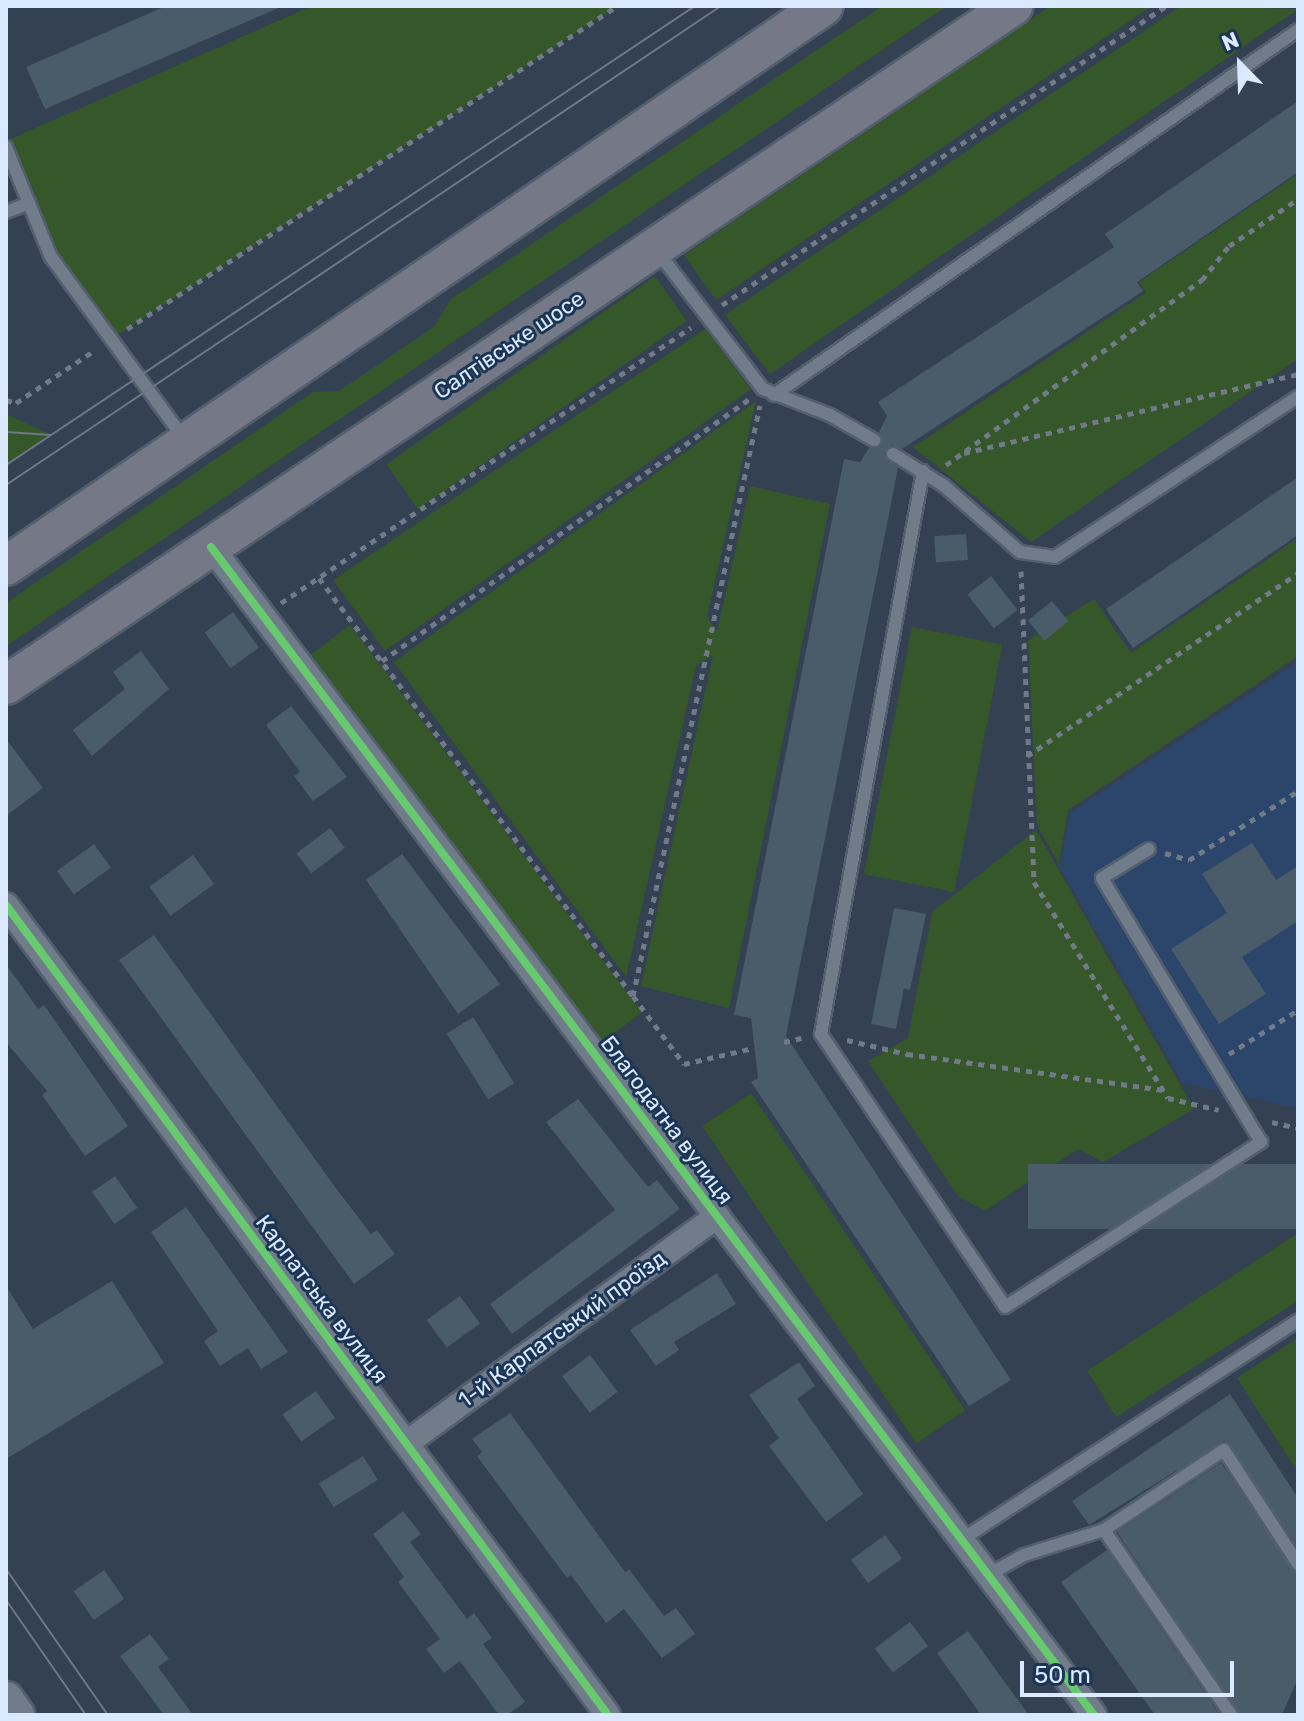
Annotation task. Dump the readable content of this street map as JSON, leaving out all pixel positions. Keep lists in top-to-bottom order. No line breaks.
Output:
{"streets":{"main road":["Салтівське шосе"],"street":["Благодатна вулиця","Карпатська вулиця","1-й Карпатський проїзд"]},"crossings":[["Салтівське шосе","Благодатна вулиця"],["Благодатна вулиця","1-й Карпатський проїзд"],["Карпатська вулиця","1-й Карпатський проїзд"]],"scale_bar":"50 m","north":"top left"}
